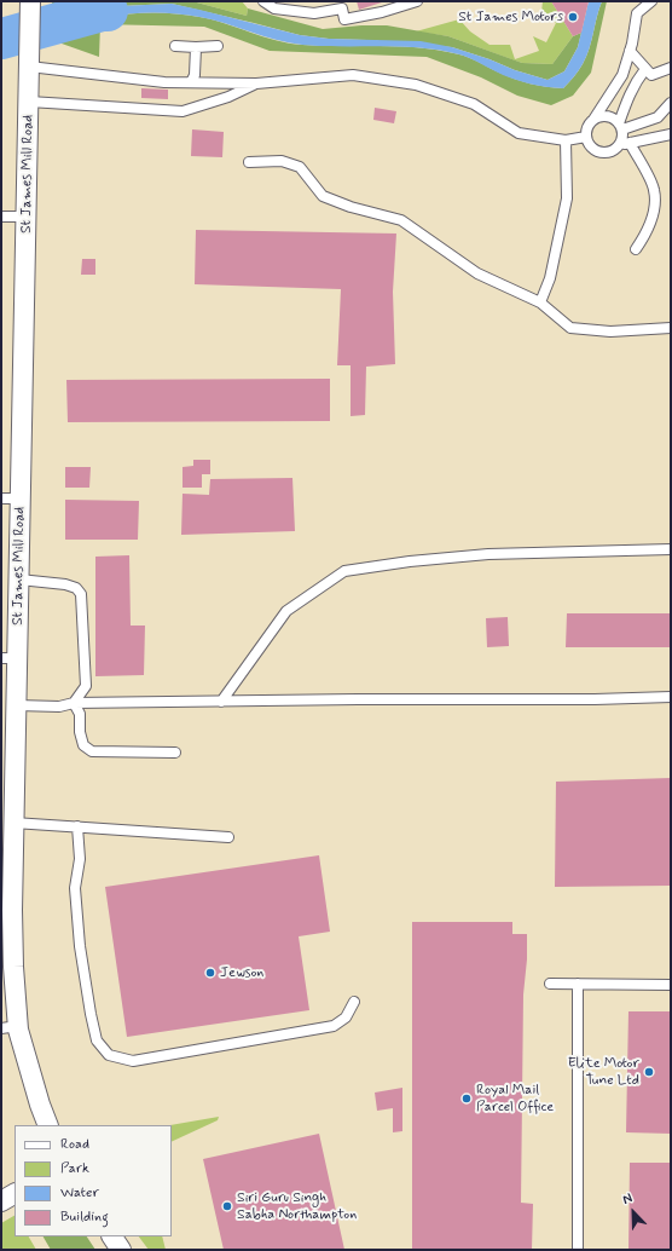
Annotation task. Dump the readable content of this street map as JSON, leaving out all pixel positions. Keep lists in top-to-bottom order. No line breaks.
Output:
{"streets":{"street":["St James Mill Road"]},"places":["St James Motors","Jewson","Elite Motor Tune Ltd","Royal Mail Parcel Office","Siri Guru Singh Sabha Northampton"],"legend":["Road","Park","Water","Building"],"north":"top left"}
